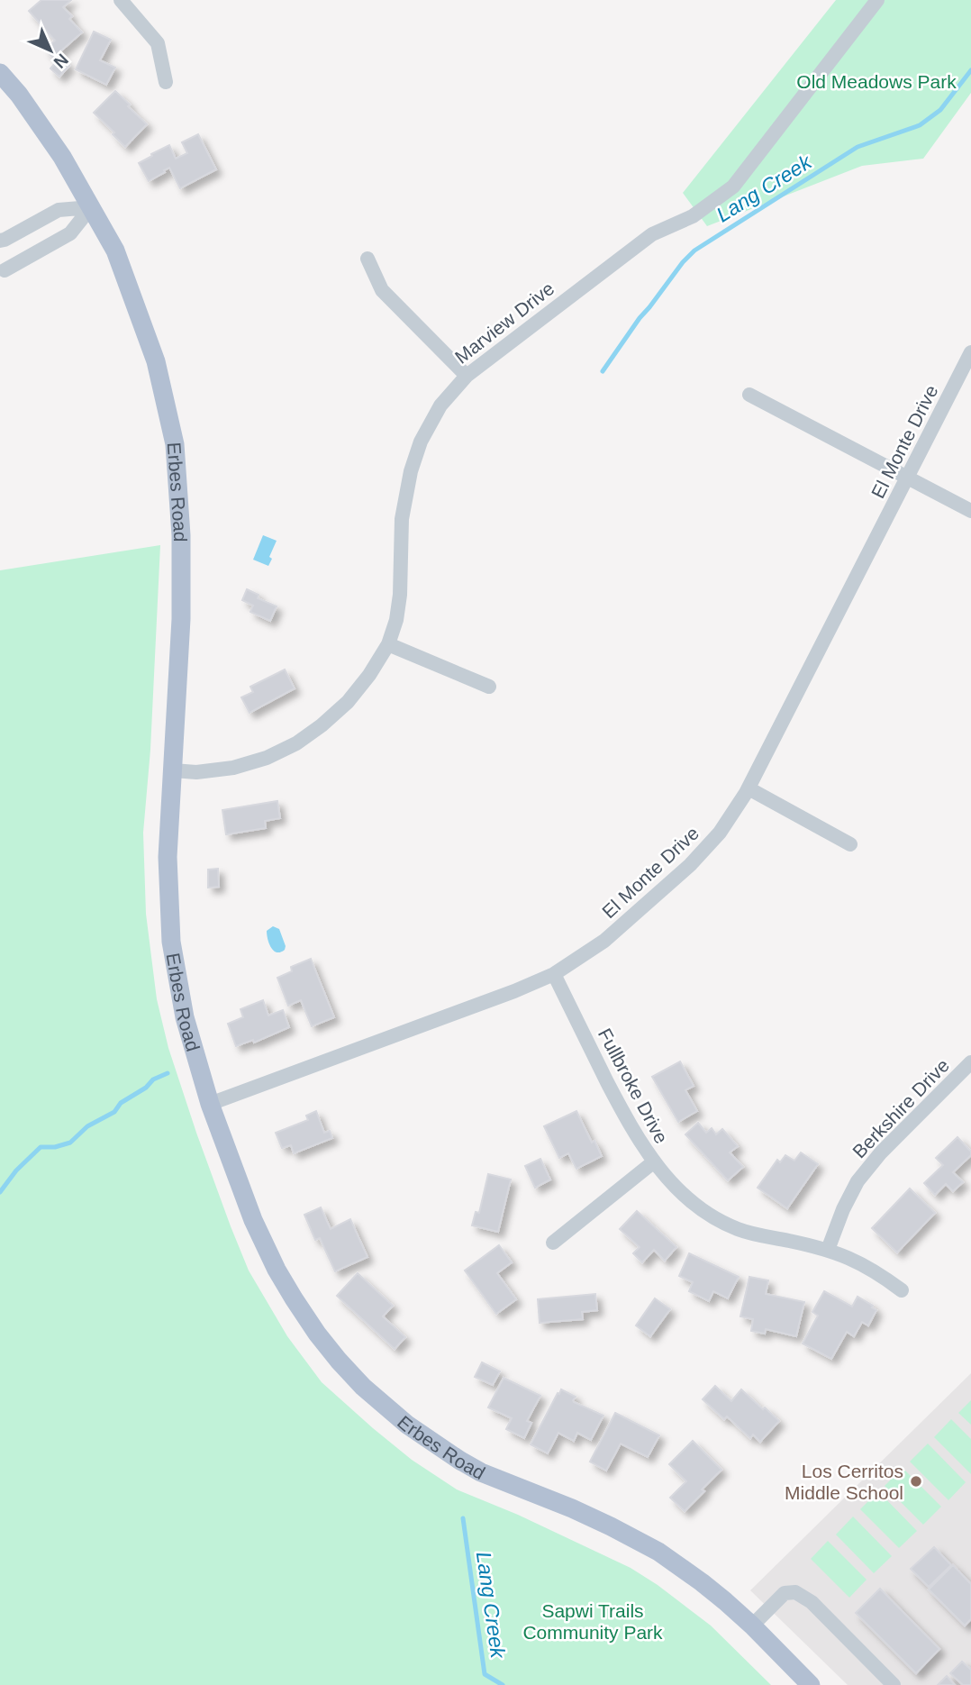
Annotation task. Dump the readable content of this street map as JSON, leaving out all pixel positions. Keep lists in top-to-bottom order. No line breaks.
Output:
{"streets":{"main road":["Erbes Road"],"street":["Marview Drive","El Monte Drive","Fullbroke Drive","Berkshire Drive"]},"crossings":[["Marview Drive","Erbes Road"],["El Monte Drive","Erbes Road"],["El Monte Drive","Fullbroke Drive"],["Fullbroke Drive","Berkshire Drive"]],"water":["Lang Creek"],"parks":["Old Meadows Park","Sapwi Trails Community Park"],"places":["Los Cerritos Middle School"],"north":"bottom right"}
